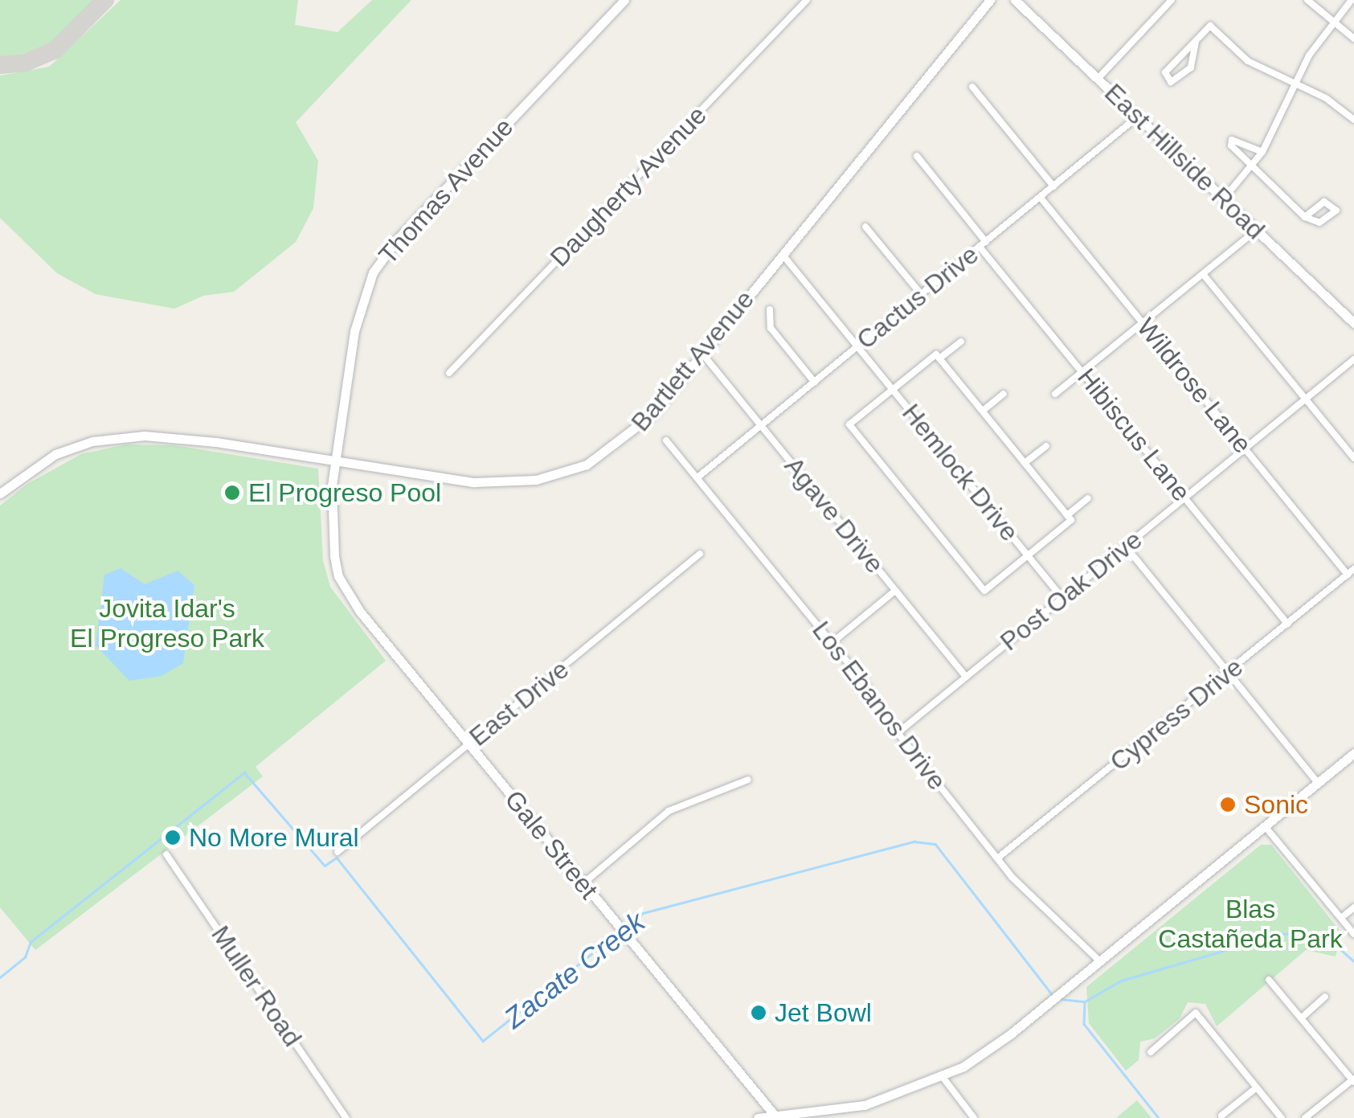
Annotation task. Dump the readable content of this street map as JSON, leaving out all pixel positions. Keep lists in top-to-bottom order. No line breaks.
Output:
{"streets":{"main road":["East Hillside Road","Thomas Avenue","Bartlett Avenue","Gale Street"],"street":["Daugherty Avenue","Cactus Drive","Wildrose Lane","Hibiscus Lane","Hemlock Drive","Agave Drive","Post Oak Drive","East Drive","Los Ebanos Drive","Cypress Drive","Muller Road"]},"crossings":[["East Hillside Road","Cactus Drive"],["Thomas Avenue","Bartlett Avenue"],["Thomas Avenue","Gale Street"],["Cactus Drive","Wildrose Lane"],["Cactus Drive","Hibiscus Lane"],["Cactus Drive","Hemlock Drive"],["Cactus Drive","Agave Drive"],["Cactus Drive","Los Ebanos Drive"],["Bartlett Avenue","Hemlock Drive"],["Bartlett Avenue","Agave Drive"],["Wildrose Lane","Post Oak Drive"],["Wildrose Lane","Cypress Drive"],["Hibiscus Lane","Post Oak Drive"],["Hibiscus Lane","Cypress Drive"],["Hemlock Drive","Post Oak Drive"],["Agave Drive","Post Oak Drive"],["Post Oak Drive","Los Ebanos Drive"],["East Drive","Gale Street"],["Los Ebanos Drive","Cypress Drive"]],"water":["Zacate Creek"],"parks":["Jovita Idar's El Progreso Park","Blas Castañeda Park"],"places":["El Progreso Pool","Sonic","No More Mural","Jet Bowl"]}
